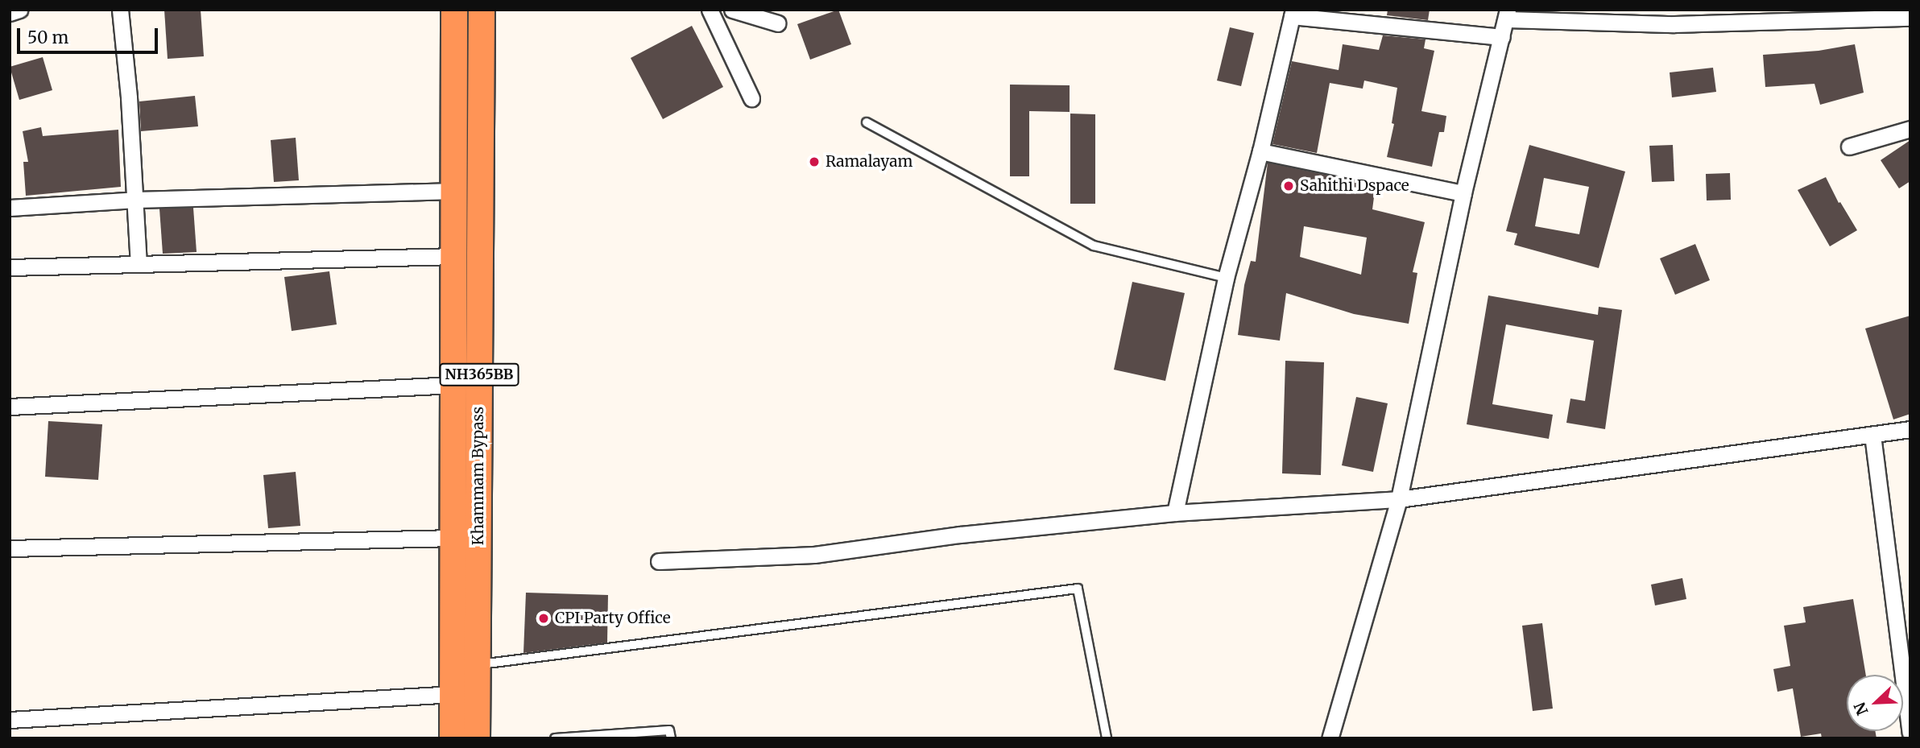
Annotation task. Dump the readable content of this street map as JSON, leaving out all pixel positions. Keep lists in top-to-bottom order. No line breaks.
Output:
{"streets":{"highway":["NH365BB","Khammam Bypass"]},"places":["Ramalayam","Sahithi Dspace","CPI Party Office"],"scale_bar":"50 m","north":"bottom left"}
